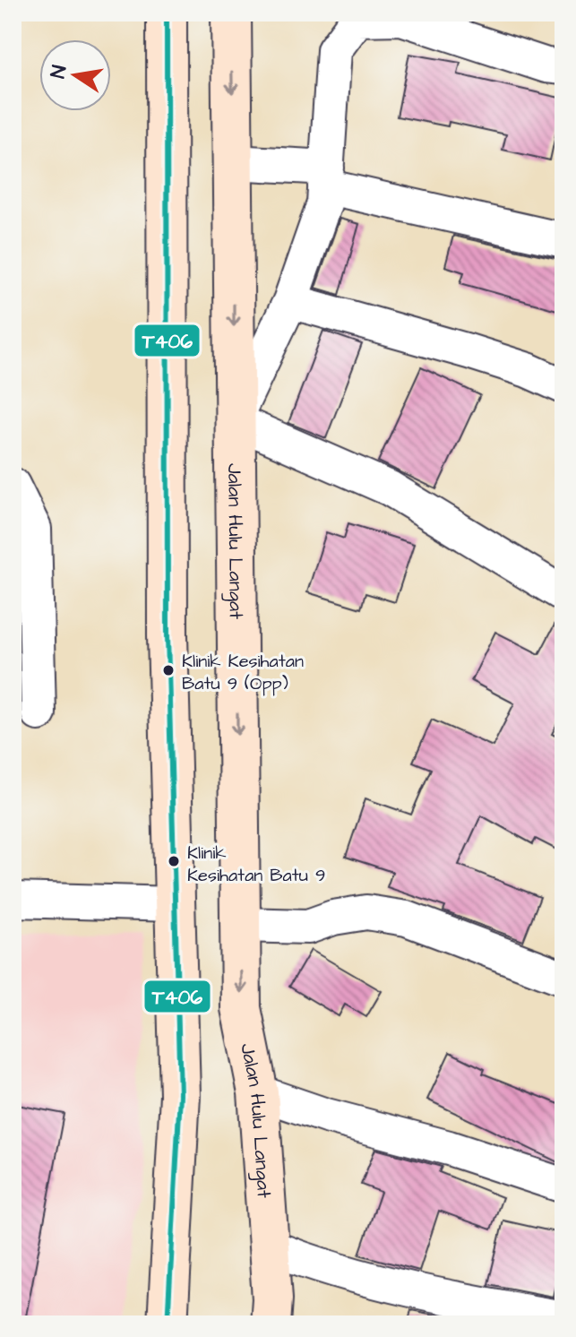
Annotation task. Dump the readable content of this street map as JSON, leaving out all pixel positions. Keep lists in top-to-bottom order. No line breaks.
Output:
{"streets":{"main road":["Jalan Hulu Langat"]},"places":["Klinik Kesihatan Batu 9 (Opp)","Klinik Kesihatan Batu 9"],"lines":["transit line T406"],"north":"left"}
